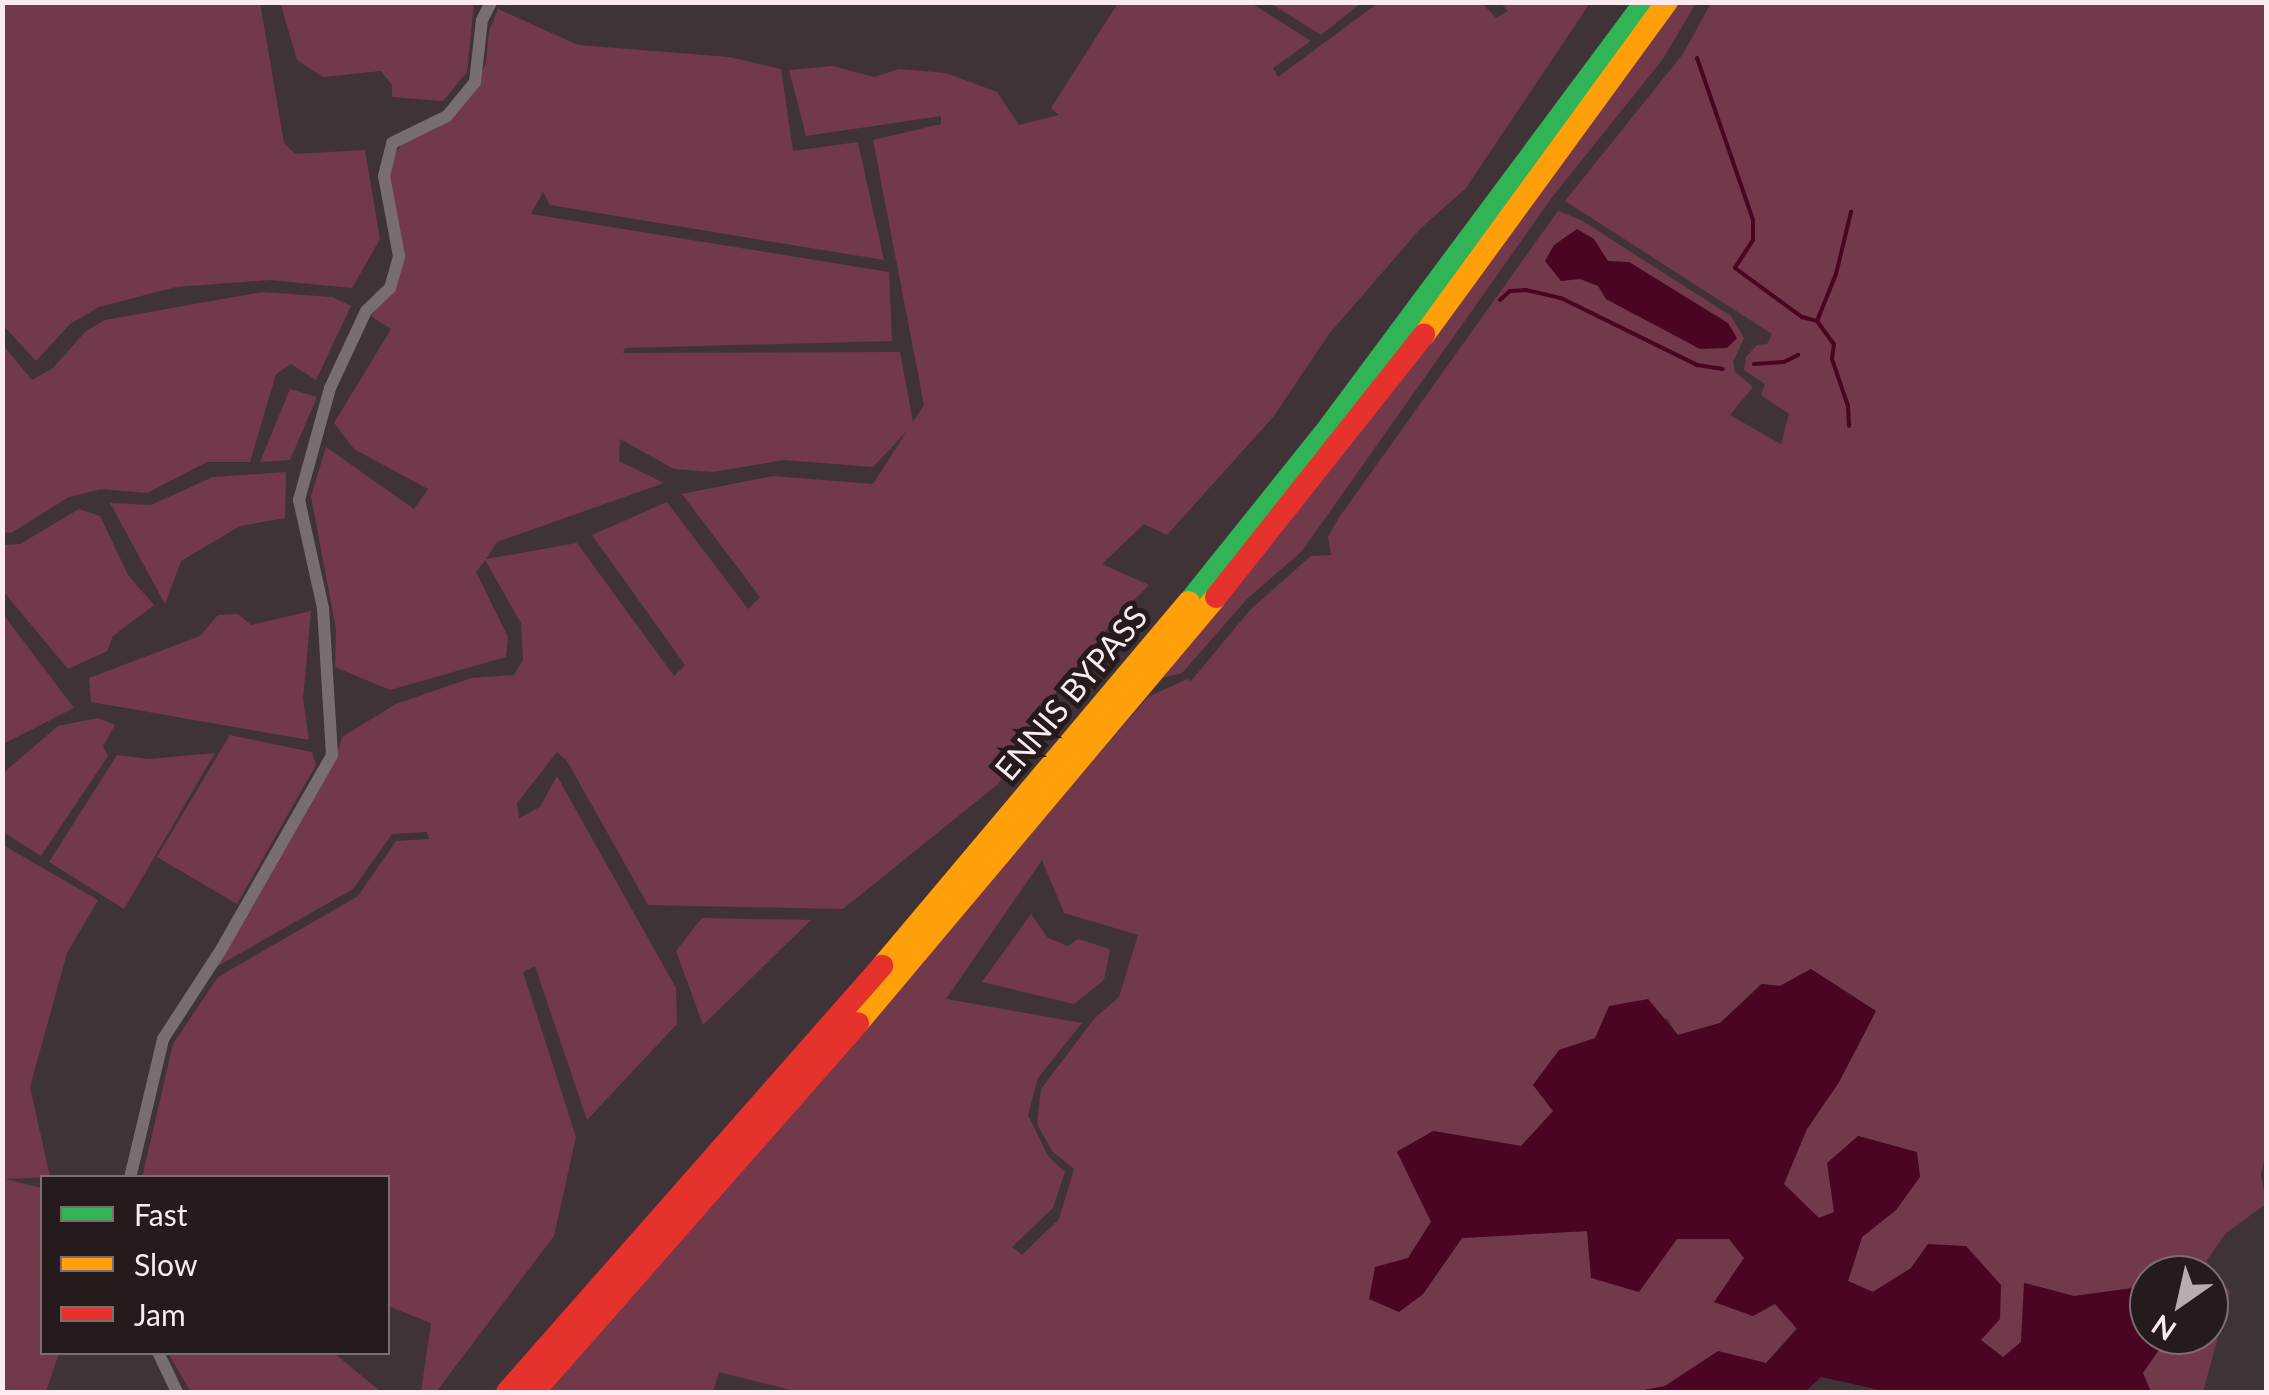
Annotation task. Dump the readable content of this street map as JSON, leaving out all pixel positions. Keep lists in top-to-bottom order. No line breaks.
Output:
{"streets":{"highway":["ENNIS BYPASS"]},"legend":["Fast","Slow","Jam"],"north":"bottom left"}
